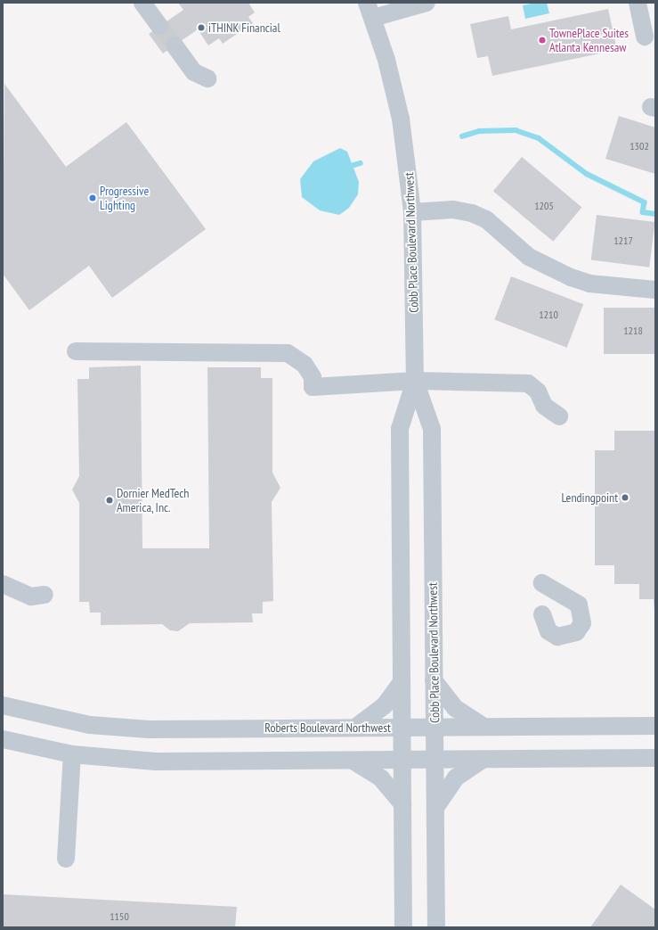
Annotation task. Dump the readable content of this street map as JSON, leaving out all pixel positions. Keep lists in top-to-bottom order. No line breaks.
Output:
{"streets":{"street":["Cobb Place Boulevard Northwest","Roberts Boulevard Northwest"]},"crossings":[["Cobb Place Boulevard Northwest","Roberts Boulevard Northwest"]],"places":["iTHINK Financial","TownePlace Suites Atlanta Kennesaw","Progressive Lighting","Lendingpoint","Dornier MedTech America, Inc."],"house_numbers":["1302","1205","1217","1210","1218","1150"]}
